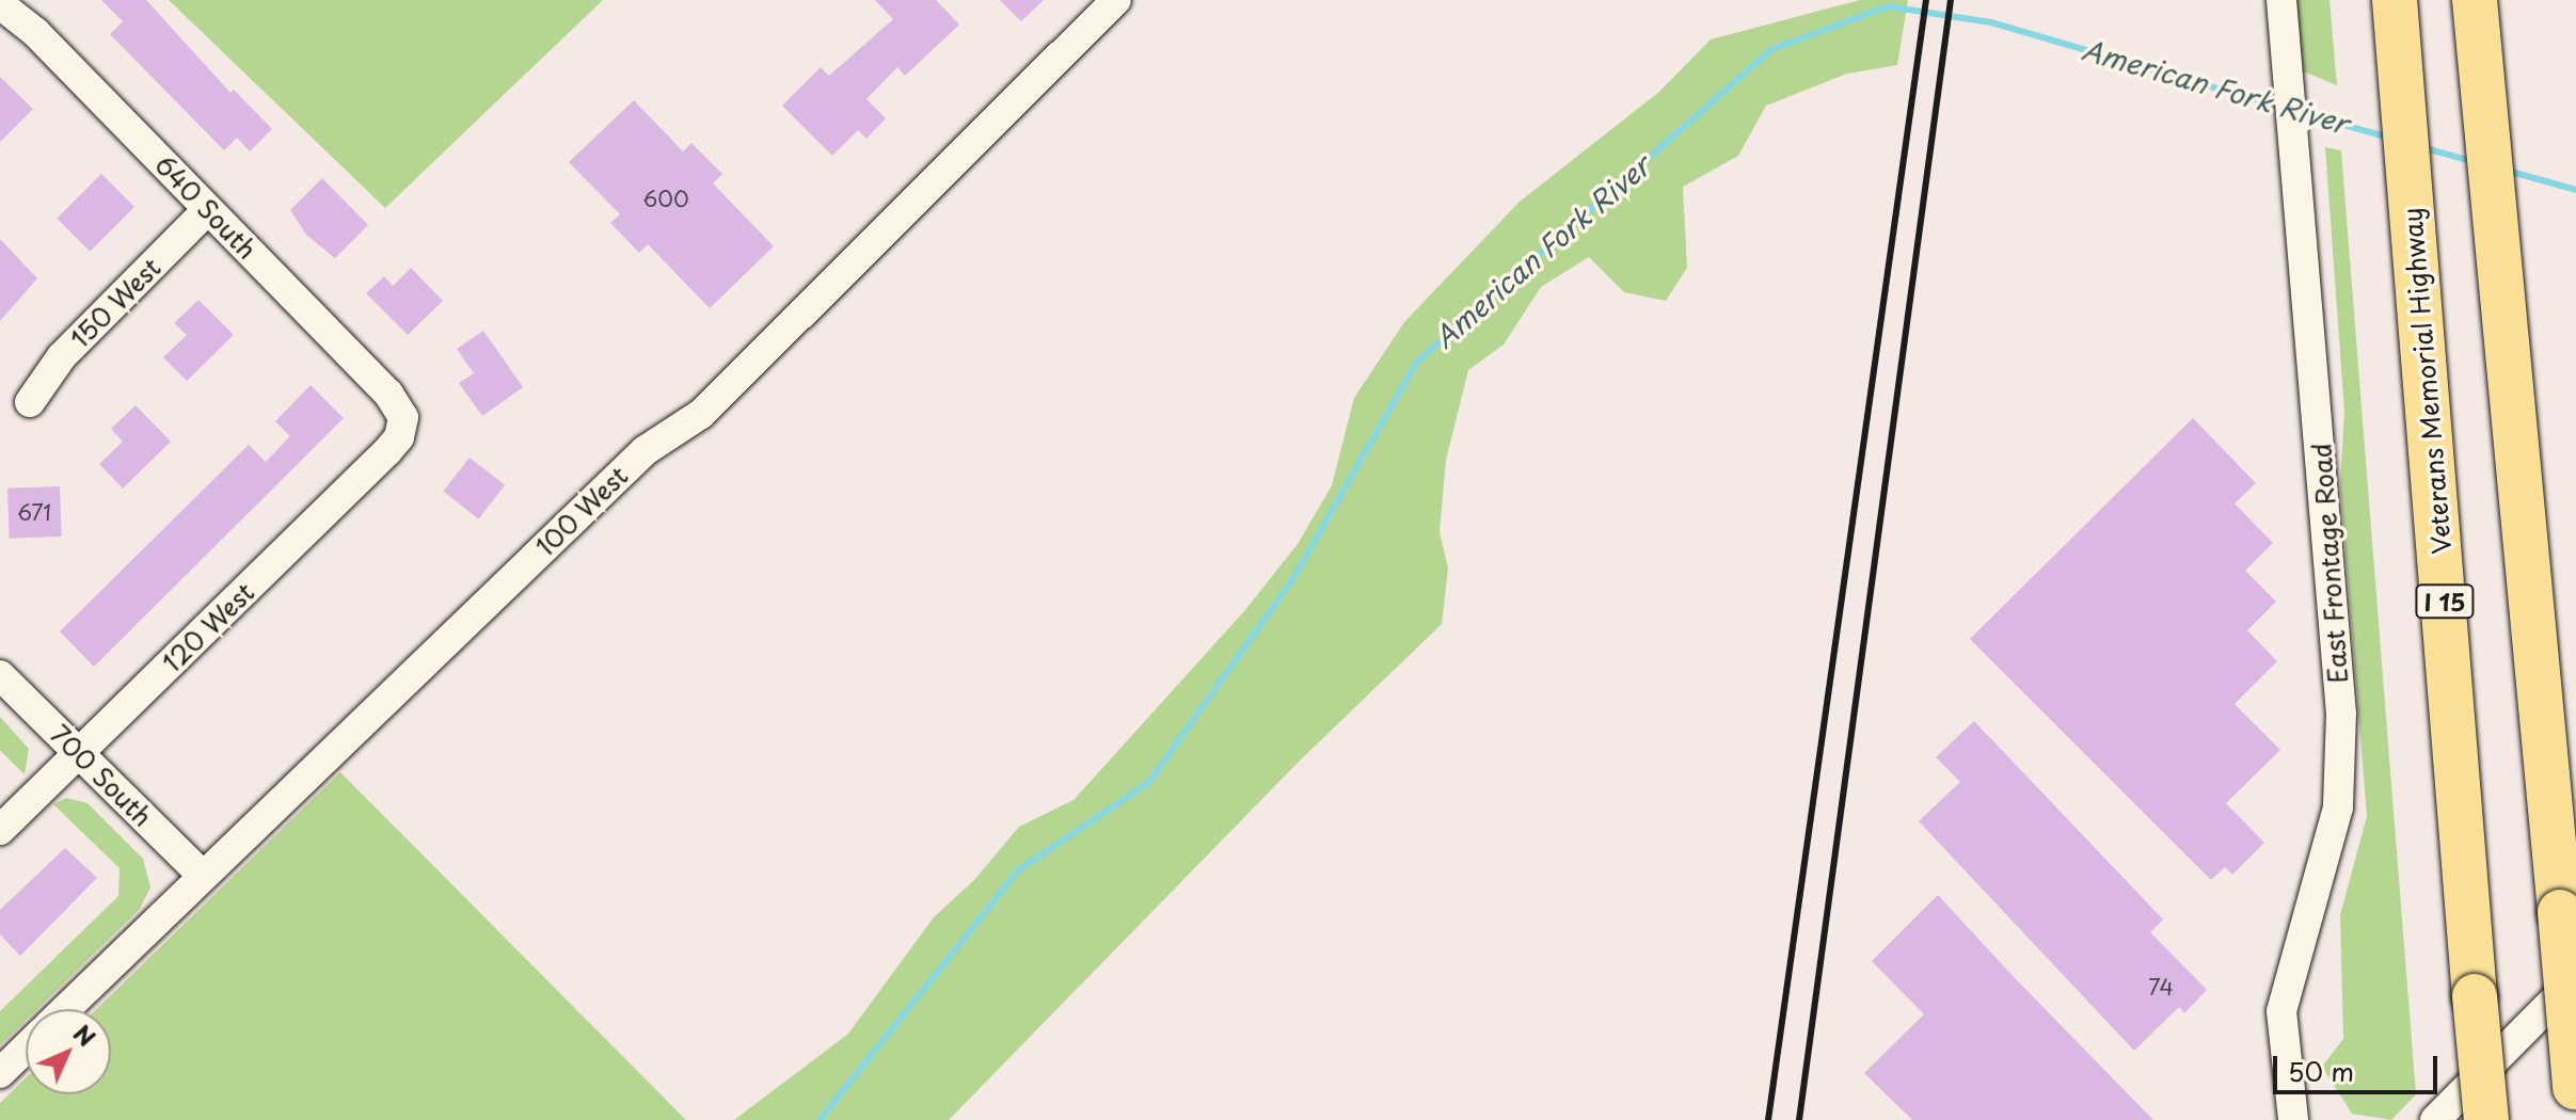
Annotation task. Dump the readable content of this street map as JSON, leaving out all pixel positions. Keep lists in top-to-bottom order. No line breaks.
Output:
{"streets":{"highway":["Veterans Memorial Highway","I 15"],"street":["640 South","150 West","100 West","East Frontage Road","120 West","700 South"]},"crossings":[["640 South","150 West"],["640 South","120 West"],["100 West","700 South"],["120 West","700 South"]],"water":["American Fork River"],"house_numbers":["600","671","74"],"scale_bar":"50 m","north":"top right"}
